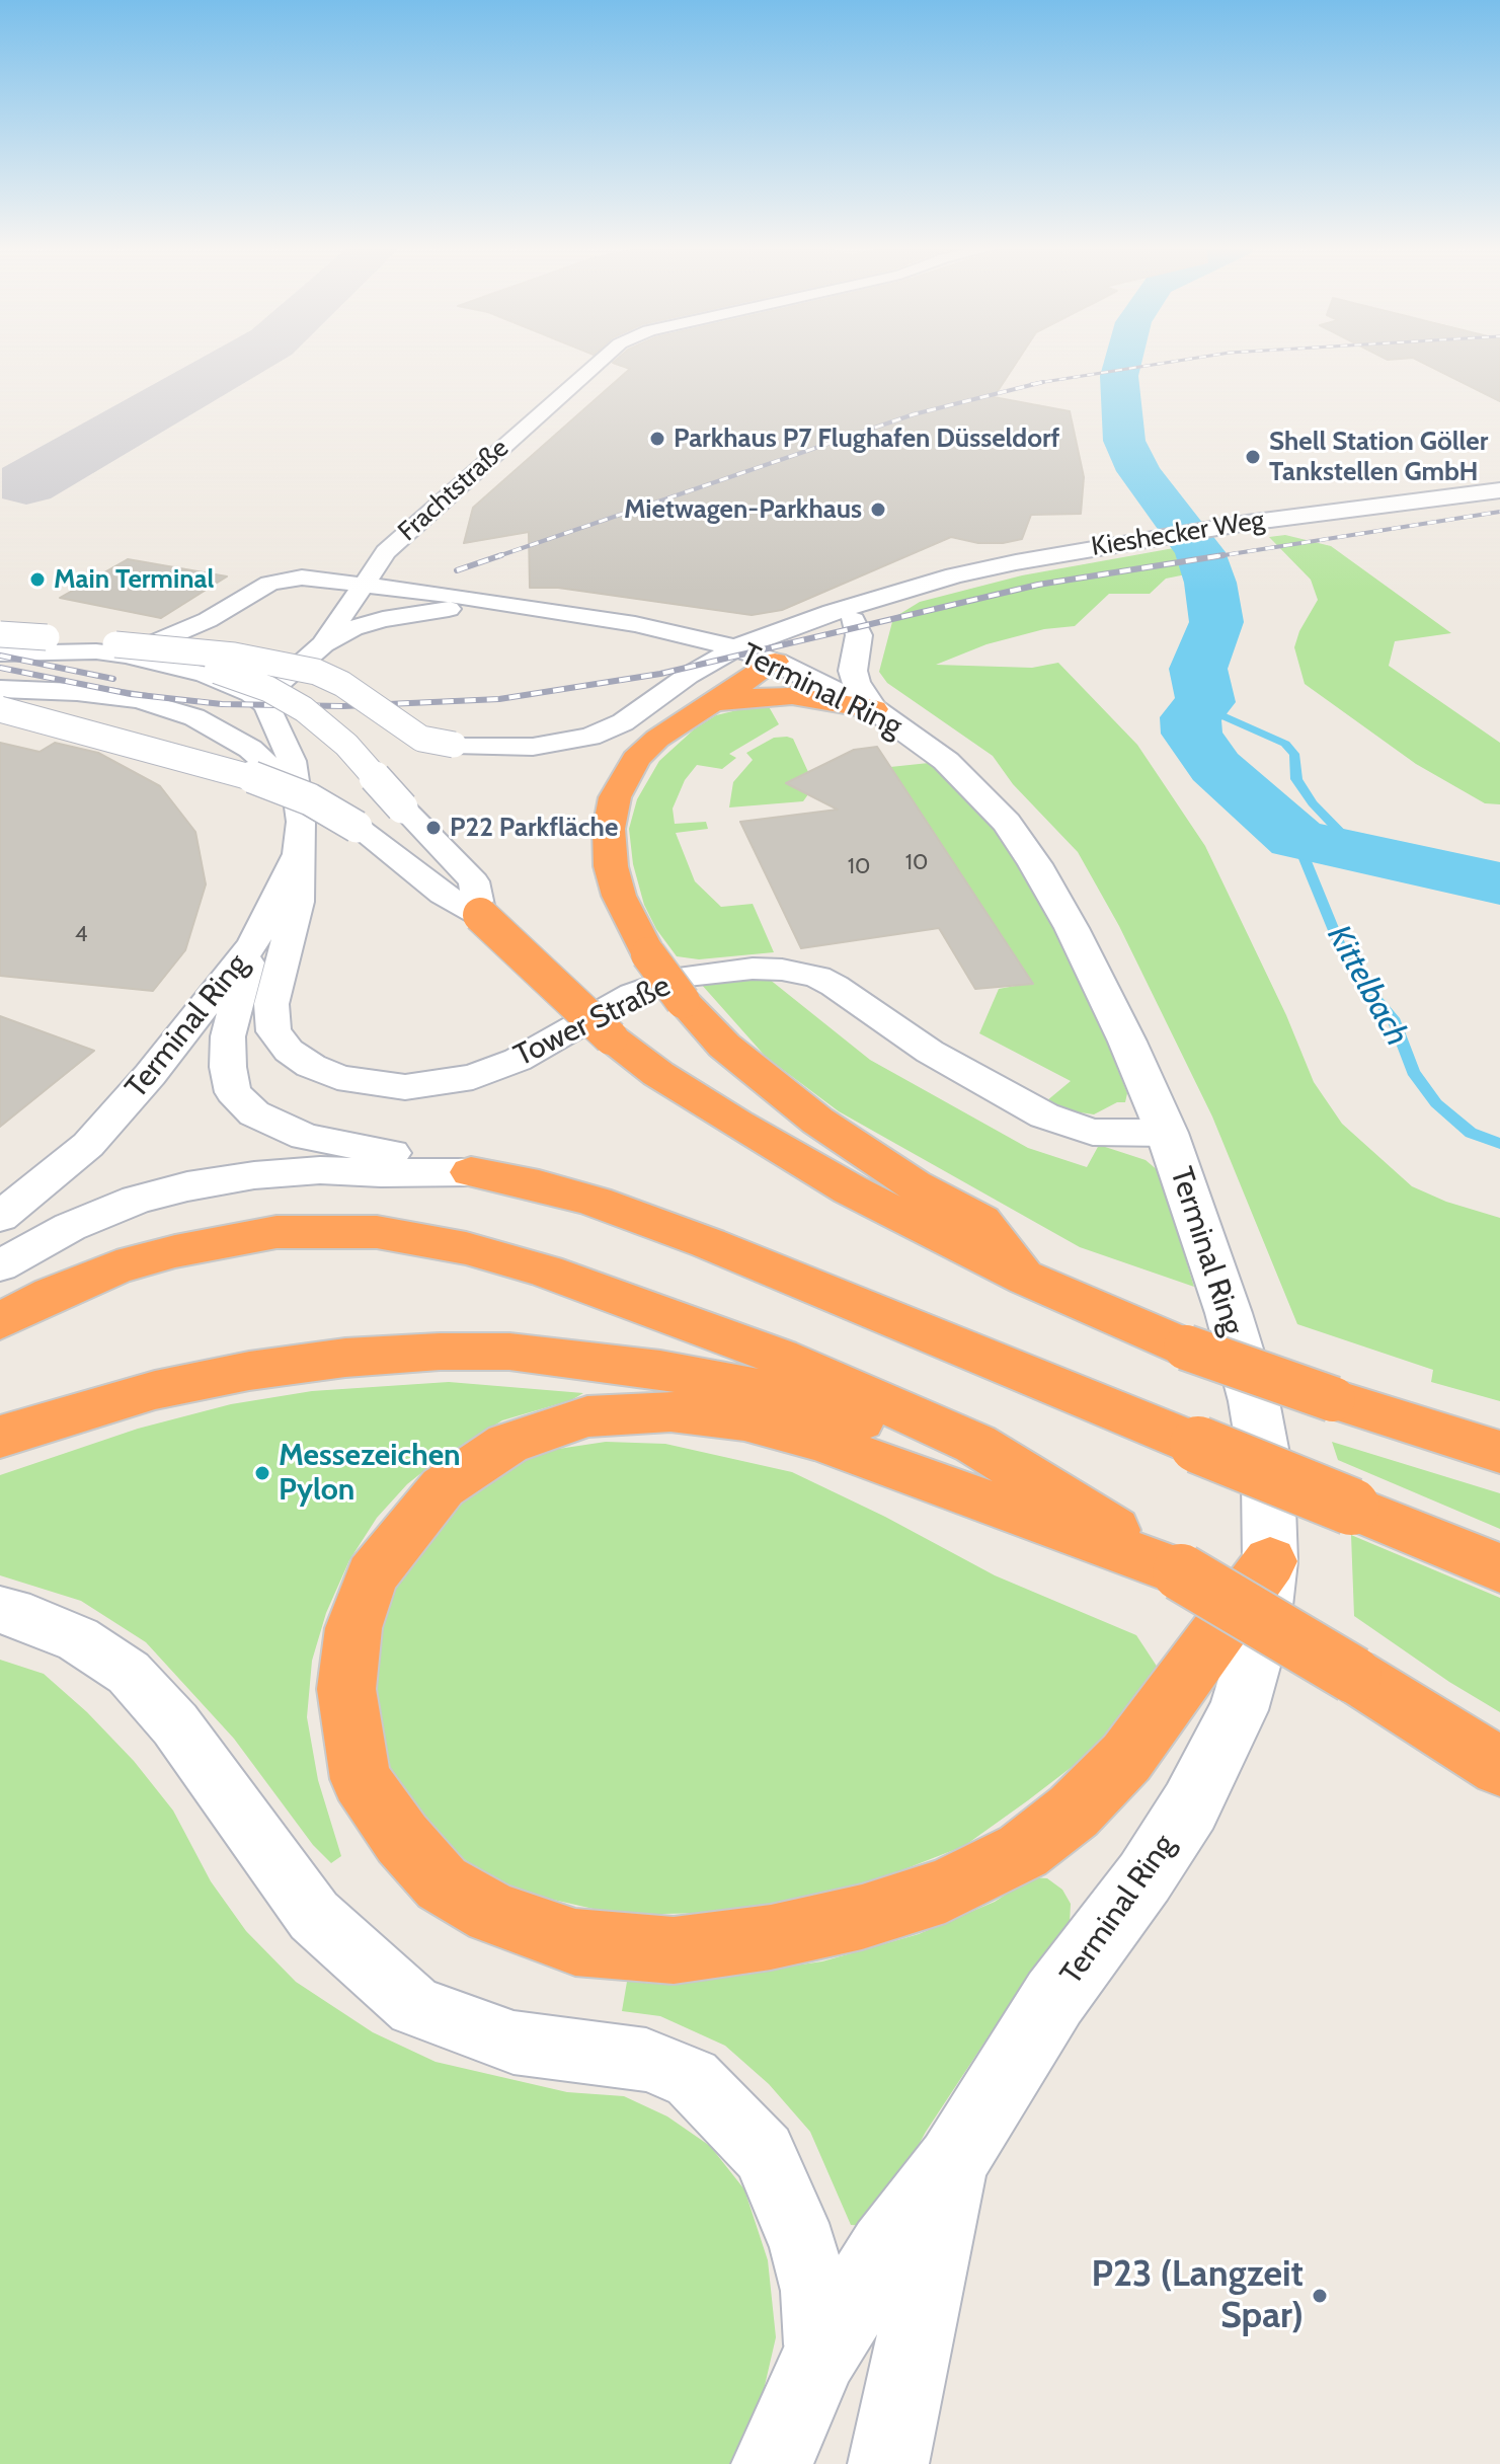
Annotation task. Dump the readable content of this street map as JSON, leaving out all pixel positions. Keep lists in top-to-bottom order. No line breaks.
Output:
{"streets":{"street":["Frachtstraße","Kieshecker Weg","Terminal Ring","Tower Straße"]},"crossings":[["Frachtstraße","Terminal Ring"],["Kieshecker Weg","Terminal Ring"],["Terminal Ring","Tower Straße"]],"water":["Kittelbach"],"places":["Parkhaus P7 Flughafen Düsseldorf","Shell Station Göller Tankstellen GmbH","Mietwagen-Parkhaus","Main Terminal","P22 Parkfläche","Messezeichen Pylon","P23 (Langzeit Spar)"],"house_numbers":["10","10","4"]}
